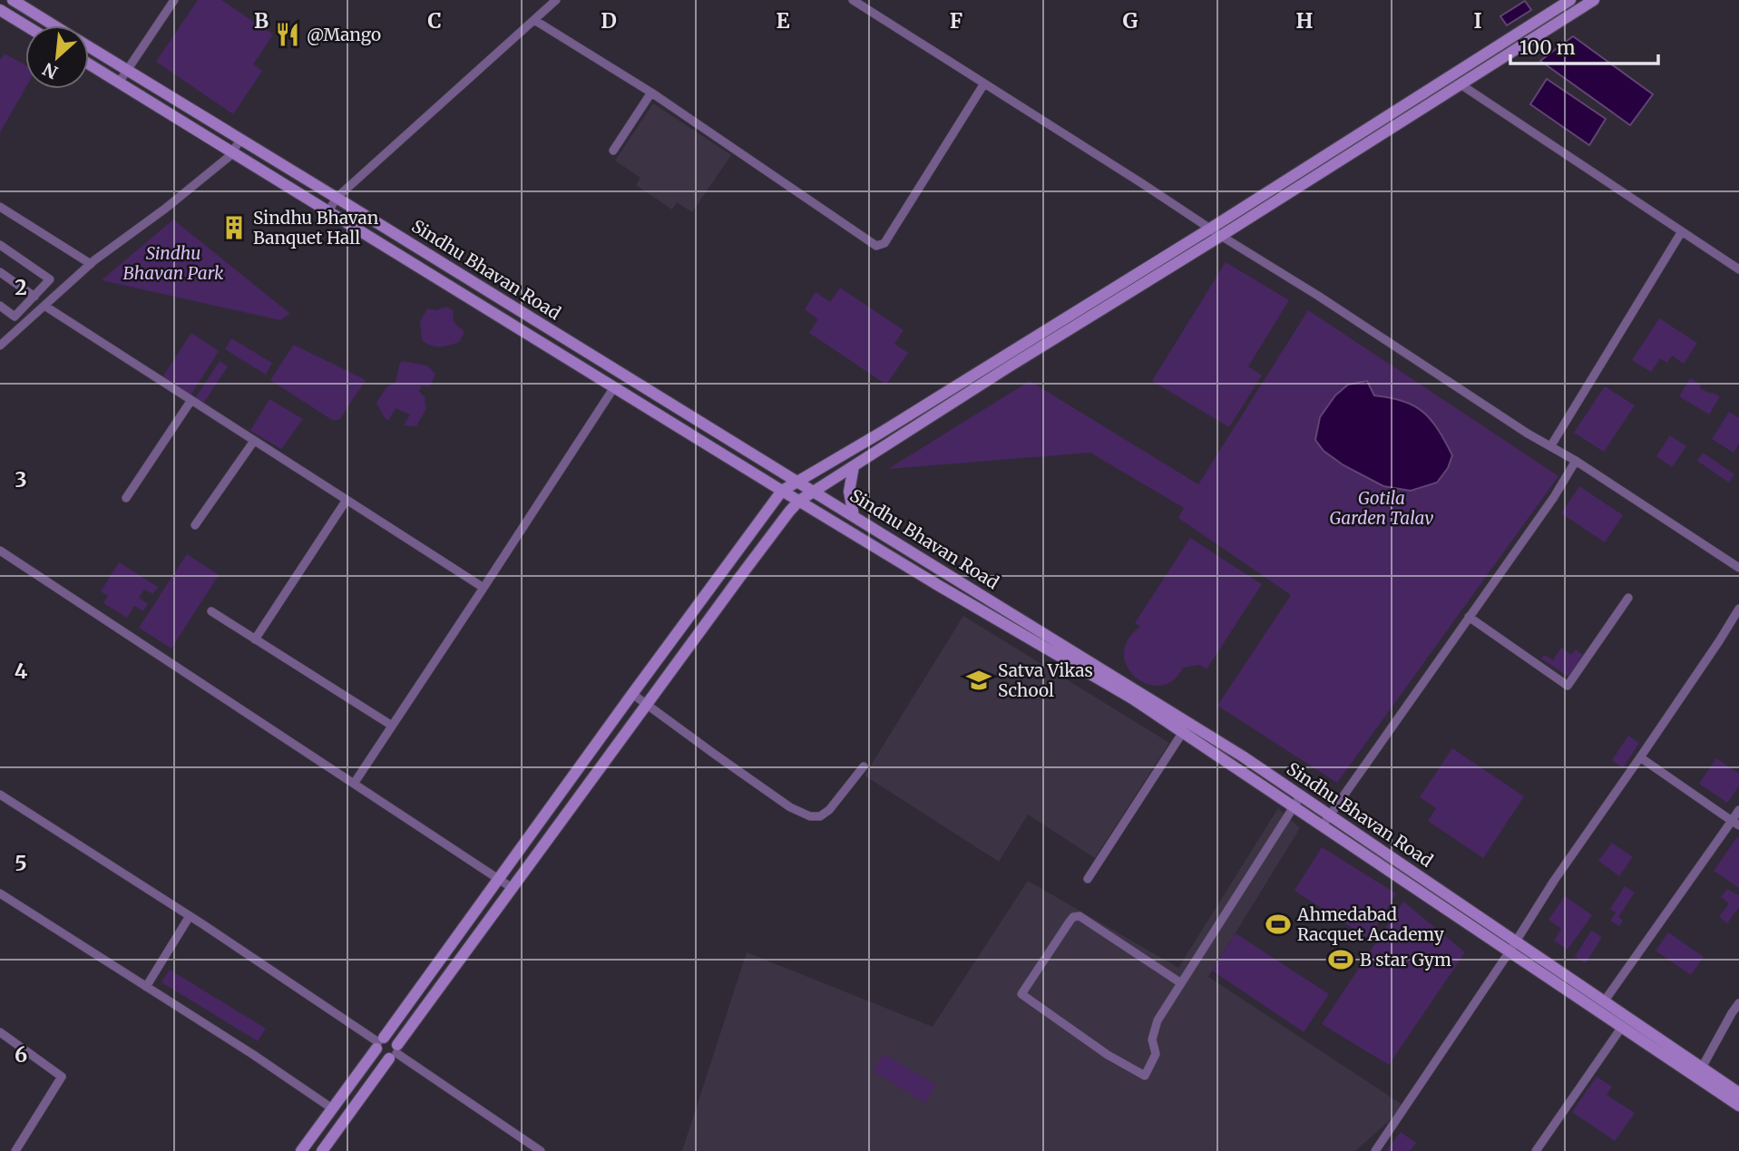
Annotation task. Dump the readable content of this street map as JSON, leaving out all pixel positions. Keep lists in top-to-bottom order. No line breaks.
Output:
{"streets":{"main road":["Sindhu Bhavan Road"]},"parks":["Sindhu Bhavan Park","Gotila Garden Talav"],"places":{"restaurant":["@Mango"],"building":["Sindhu Bhavan Banquet Hall"],"school or university":["Satva Vikas School"],"sports":["Ahmedabad Racquet Academy","B star Gym"]},"scale_bar":"100 m","north":"bottom left","grid":{"columns":["B","C","D","E","F","G","H","I"],"rows":["2","3","4","5","6"]}}
